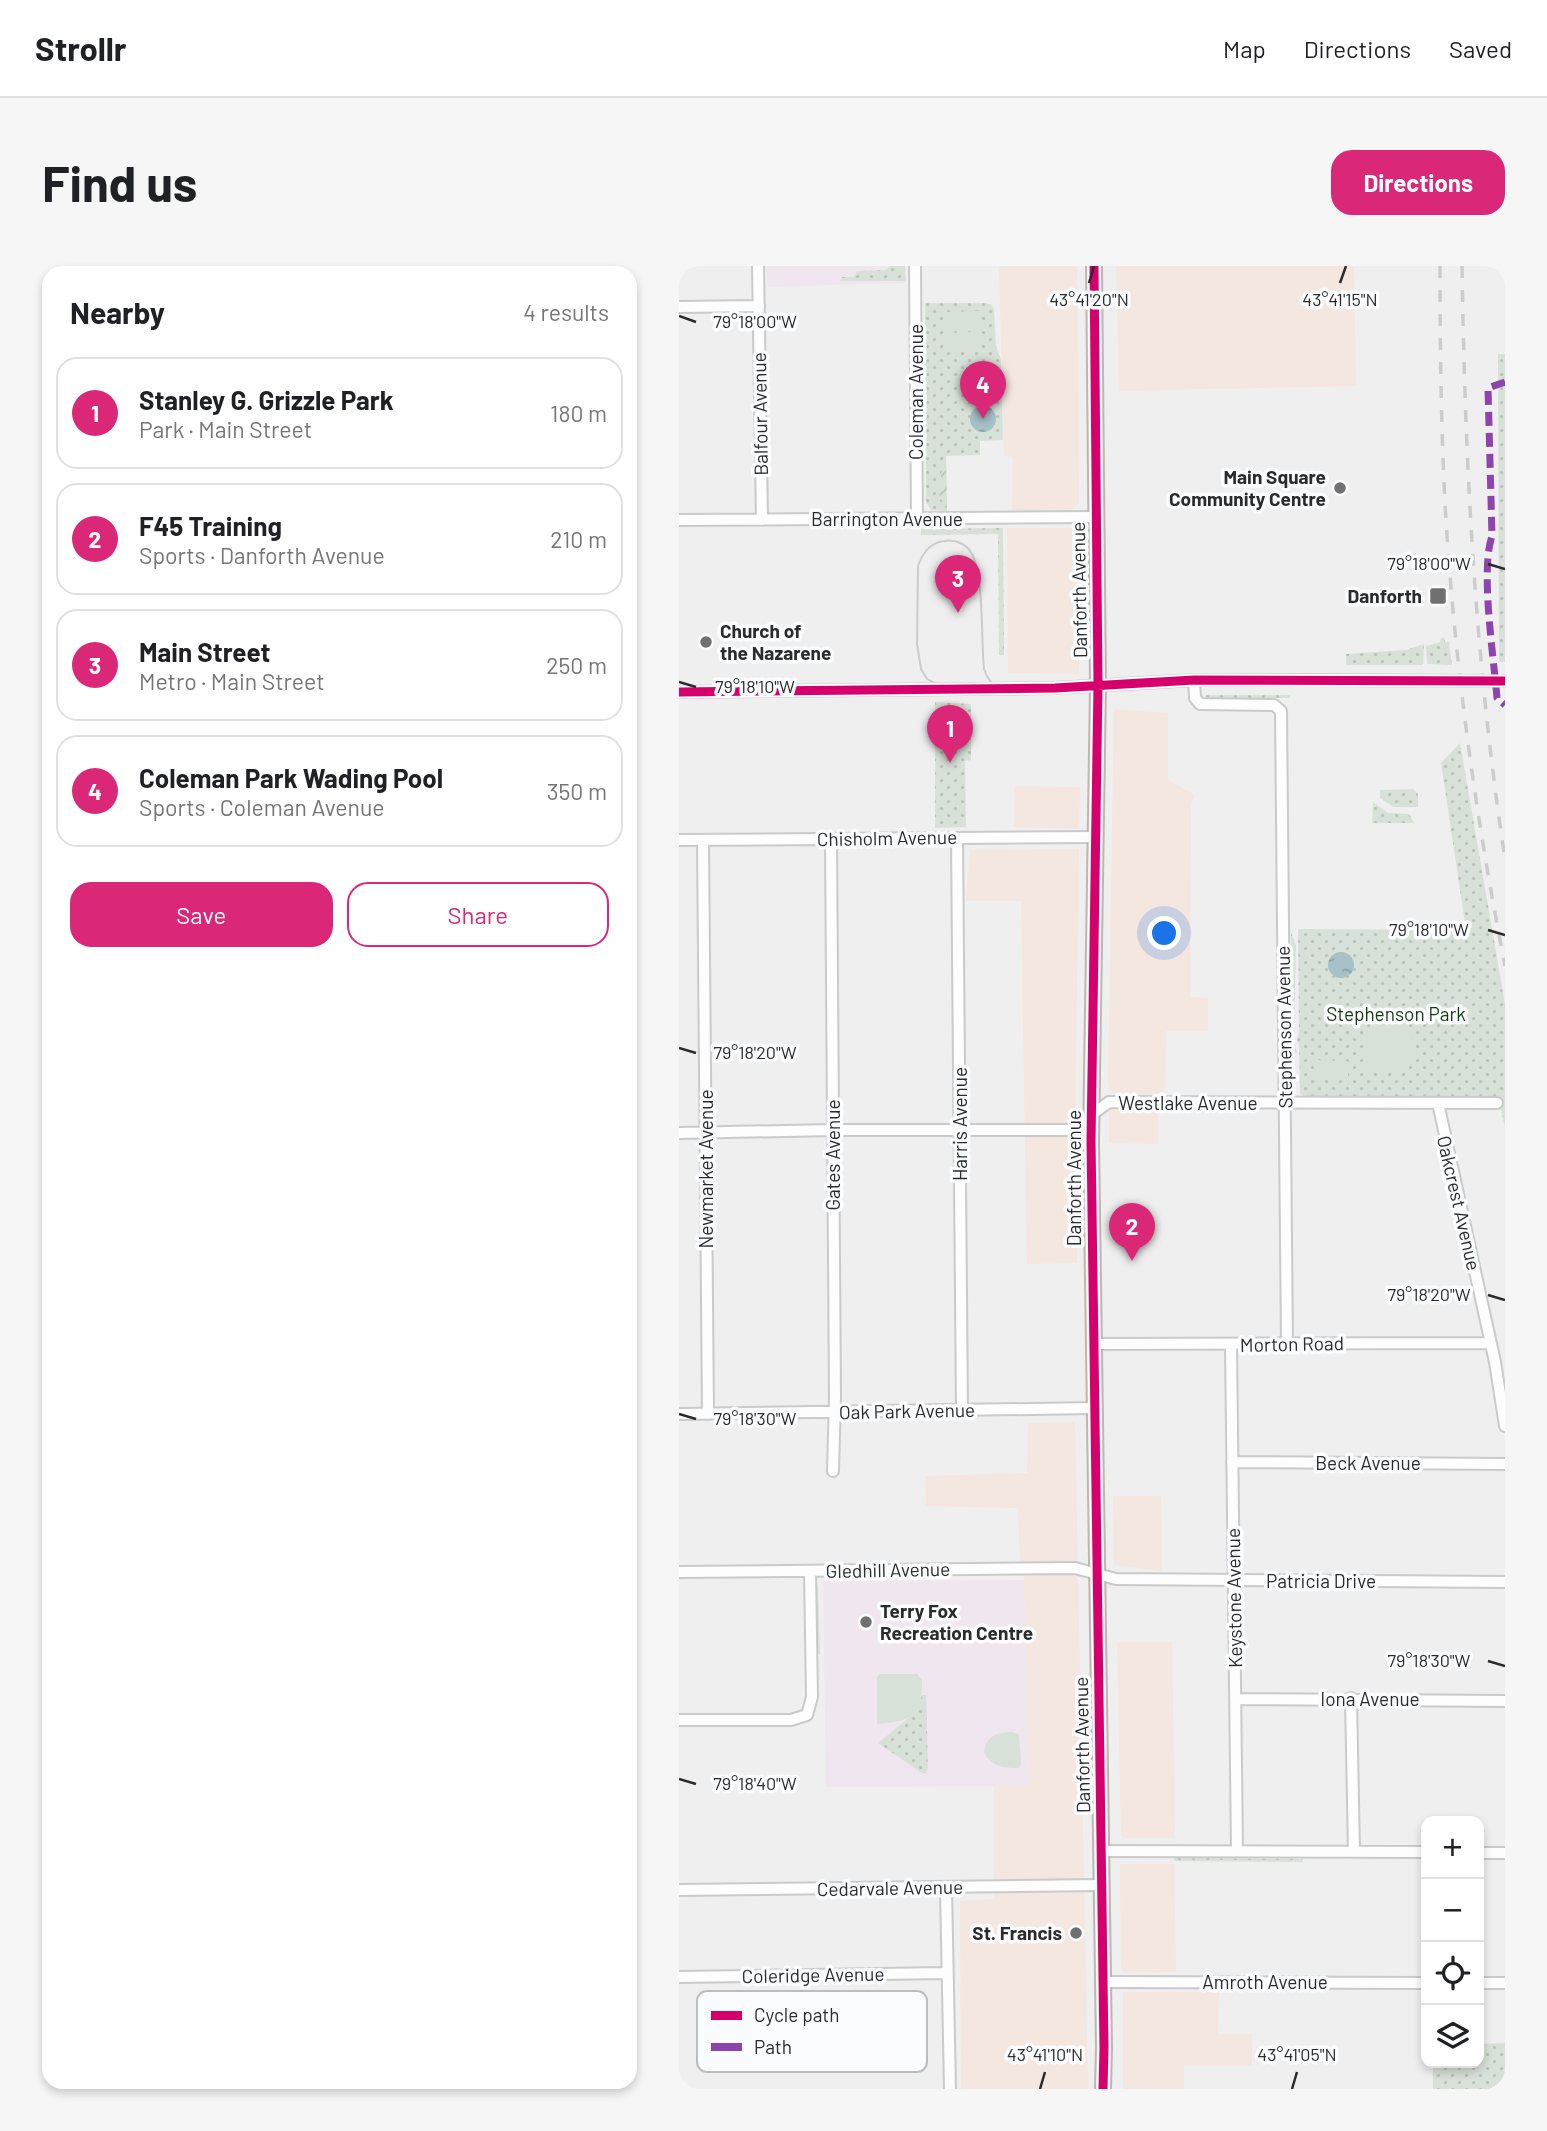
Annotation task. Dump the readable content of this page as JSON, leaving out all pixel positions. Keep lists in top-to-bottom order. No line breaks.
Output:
{"streets":{"main road":["Danforth Avenue"],"street":["Coleman Avenue","Balfour Avenue","Barrington Avenue","Chisholm Avenue","Stephenson Avenue","Westlake Avenue","Harris Avenue","Gates Avenue","Newmarket Avenue","Oakcrest Avenue","Morton Road","Oak Park Avenue","Beck Avenue","Gledhill Avenue","Patricia Drive","Keystone Avenue","Iona Avenue","Cedarvale Avenue","Coleridge Avenue","Amroth Avenue"]},"crossings":[["Coleman Avenue","Barrington Avenue"],["Balfour Avenue","Barrington Avenue"],["Barrington Avenue","Danforth Avenue"],["Danforth Avenue","Chisholm Avenue"],["Danforth Avenue","Westlake Avenue"],["Danforth Avenue","Morton Road"],["Danforth Avenue","Oak Park Avenue"],["Danforth Avenue","Gledhill Avenue"],["Danforth Avenue","Patricia Drive"],["Danforth Avenue","Cedarvale Avenue"],["Danforth Avenue","Amroth Avenue"],["Chisholm Avenue","Harris Avenue"],["Chisholm Avenue","Gates Avenue"],["Chisholm Avenue","Newmarket Avenue"],["Stephenson Avenue","Westlake Avenue"],["Stephenson Avenue","Morton Road"],["Westlake Avenue","Harris Avenue"],["Westlake Avenue","Gates Avenue"],["Westlake Avenue","Newmarket Avenue"],["Westlake Avenue","Oakcrest Avenue"],["Harris Avenue","Oak Park Avenue"],["Gates Avenue","Oak Park Avenue"],["Newmarket Avenue","Oak Park Avenue"],["Oakcrest Avenue","Morton Road"],["Morton Road","Keystone Avenue"],["Beck Avenue","Keystone Avenue"],["Gledhill Avenue","Patricia Drive"],["Patricia Drive","Keystone Avenue"],["Keystone Avenue","Iona Avenue"]],"parks":["Stephenson Park"],"places":{"other":["Main Square Community Centre","Church of the Nazarene","Terry Fox Recreation Centre","St. Francis"],"transit":["Danforth"]},"legend":["Cycle path","Path"],"page":{"header":"Strollr","nav":["Map","Directions","Saved"],"buttons":["Directions",["Save","Share"]],"title":"Find us","heading":["Nearby","4 results"],"list":[{"mark":"1","name":"Stanley G. Grizzle Park","note":"Park · Main Street","value":"180 m"},{"mark":"2","name":"F45 Training","note":"Sports · Danforth Avenue","value":"210 m"},{"mark":"3","name":"Main Street","note":"Metro · Main Street","value":"250 m"},{"mark":"4","name":"Coleman Park Wading Pool","note":"Sports · Coleman Avenue","value":"350 m"}],"pins":["4","3","1","2"],"map_buttons":["+","−"]},"coordinates":["43°41'20\"N","43°41'15\"N","79°18'00\"W","79°18'10\"W","79°18'20\"W","79°18'30\"W","79°18'40\"W","43°41'10\"N","43°41'05\"N"]}
